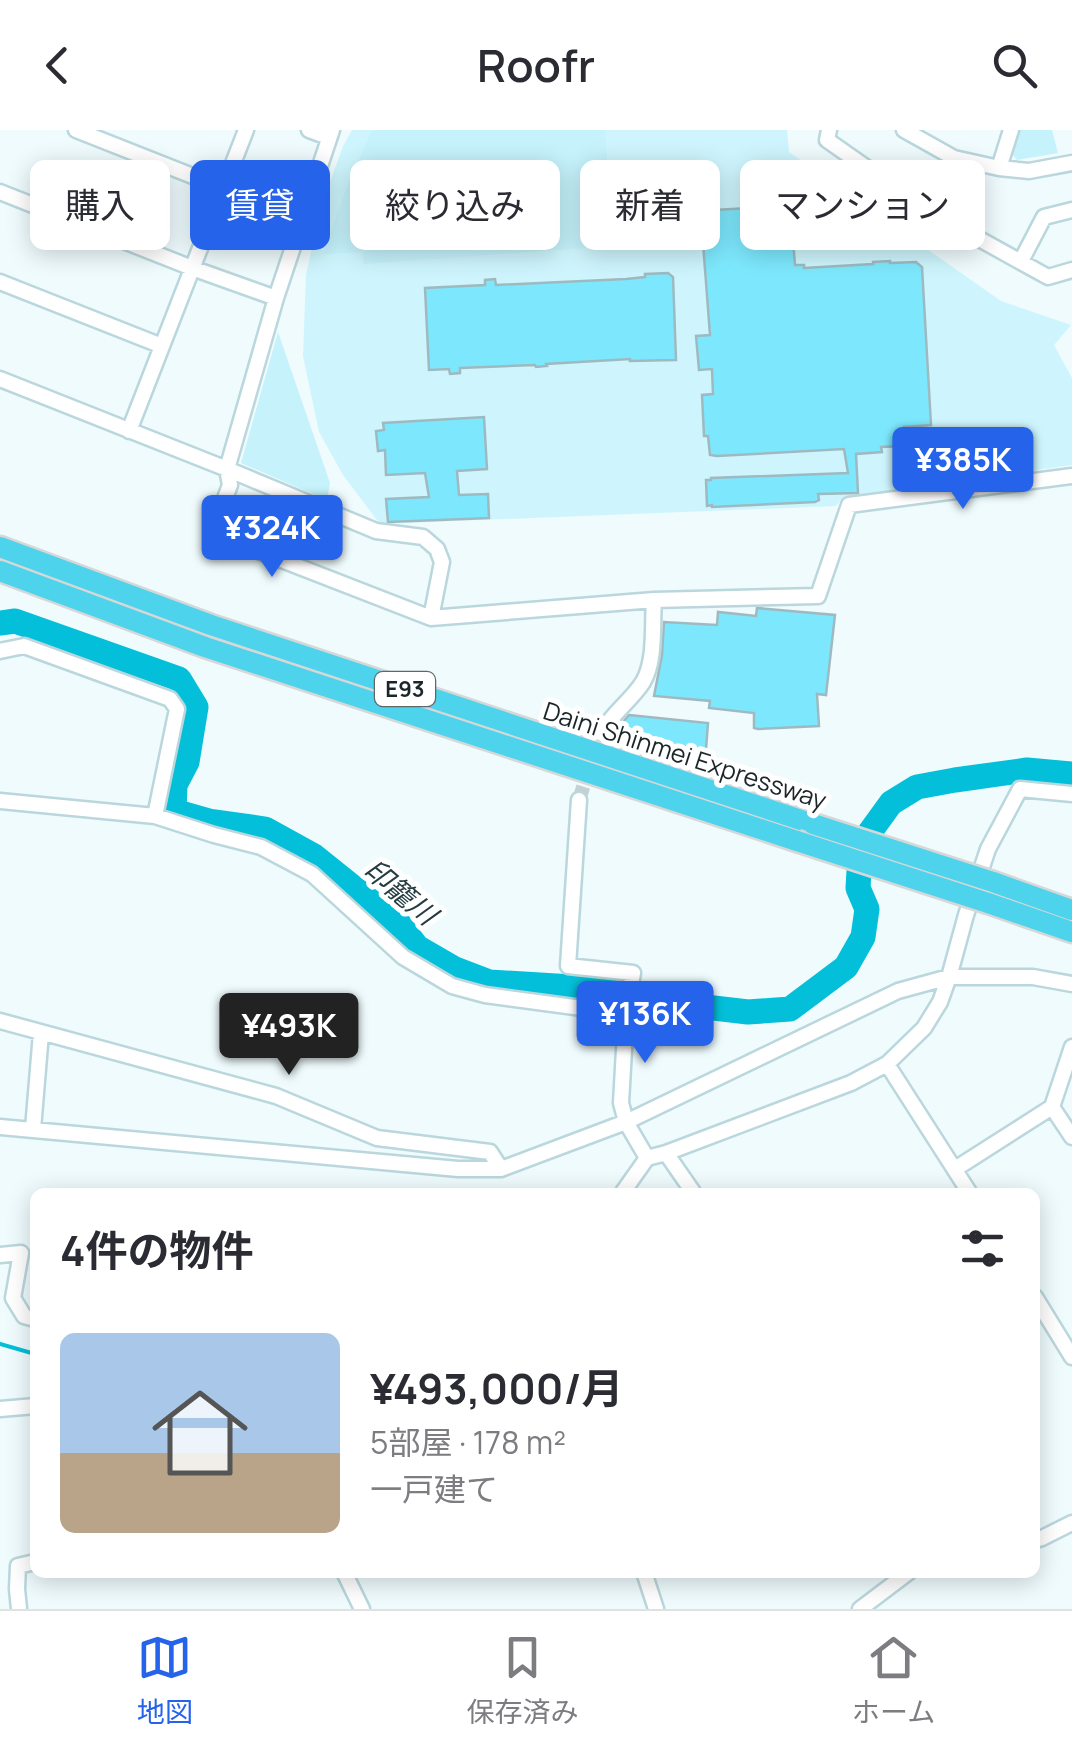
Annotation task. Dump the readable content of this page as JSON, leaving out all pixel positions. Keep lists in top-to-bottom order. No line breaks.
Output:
{"streets":{"highway":["E93","Daini Shinmei Expressway"]},"water":["印籠川"],"page":{"header":"Roofr","chip":["購入","賃貸","絞り込み","新着","マンション"],"price":["¥385K","¥324K","¥136K","¥493K"],"heading":"4件の物件","list":[{"name":"¥493,000/月","note":"5部屋 · 178 m² · 一戸建て"}],"tabs":["地図","保存済み","ホーム"]}}
